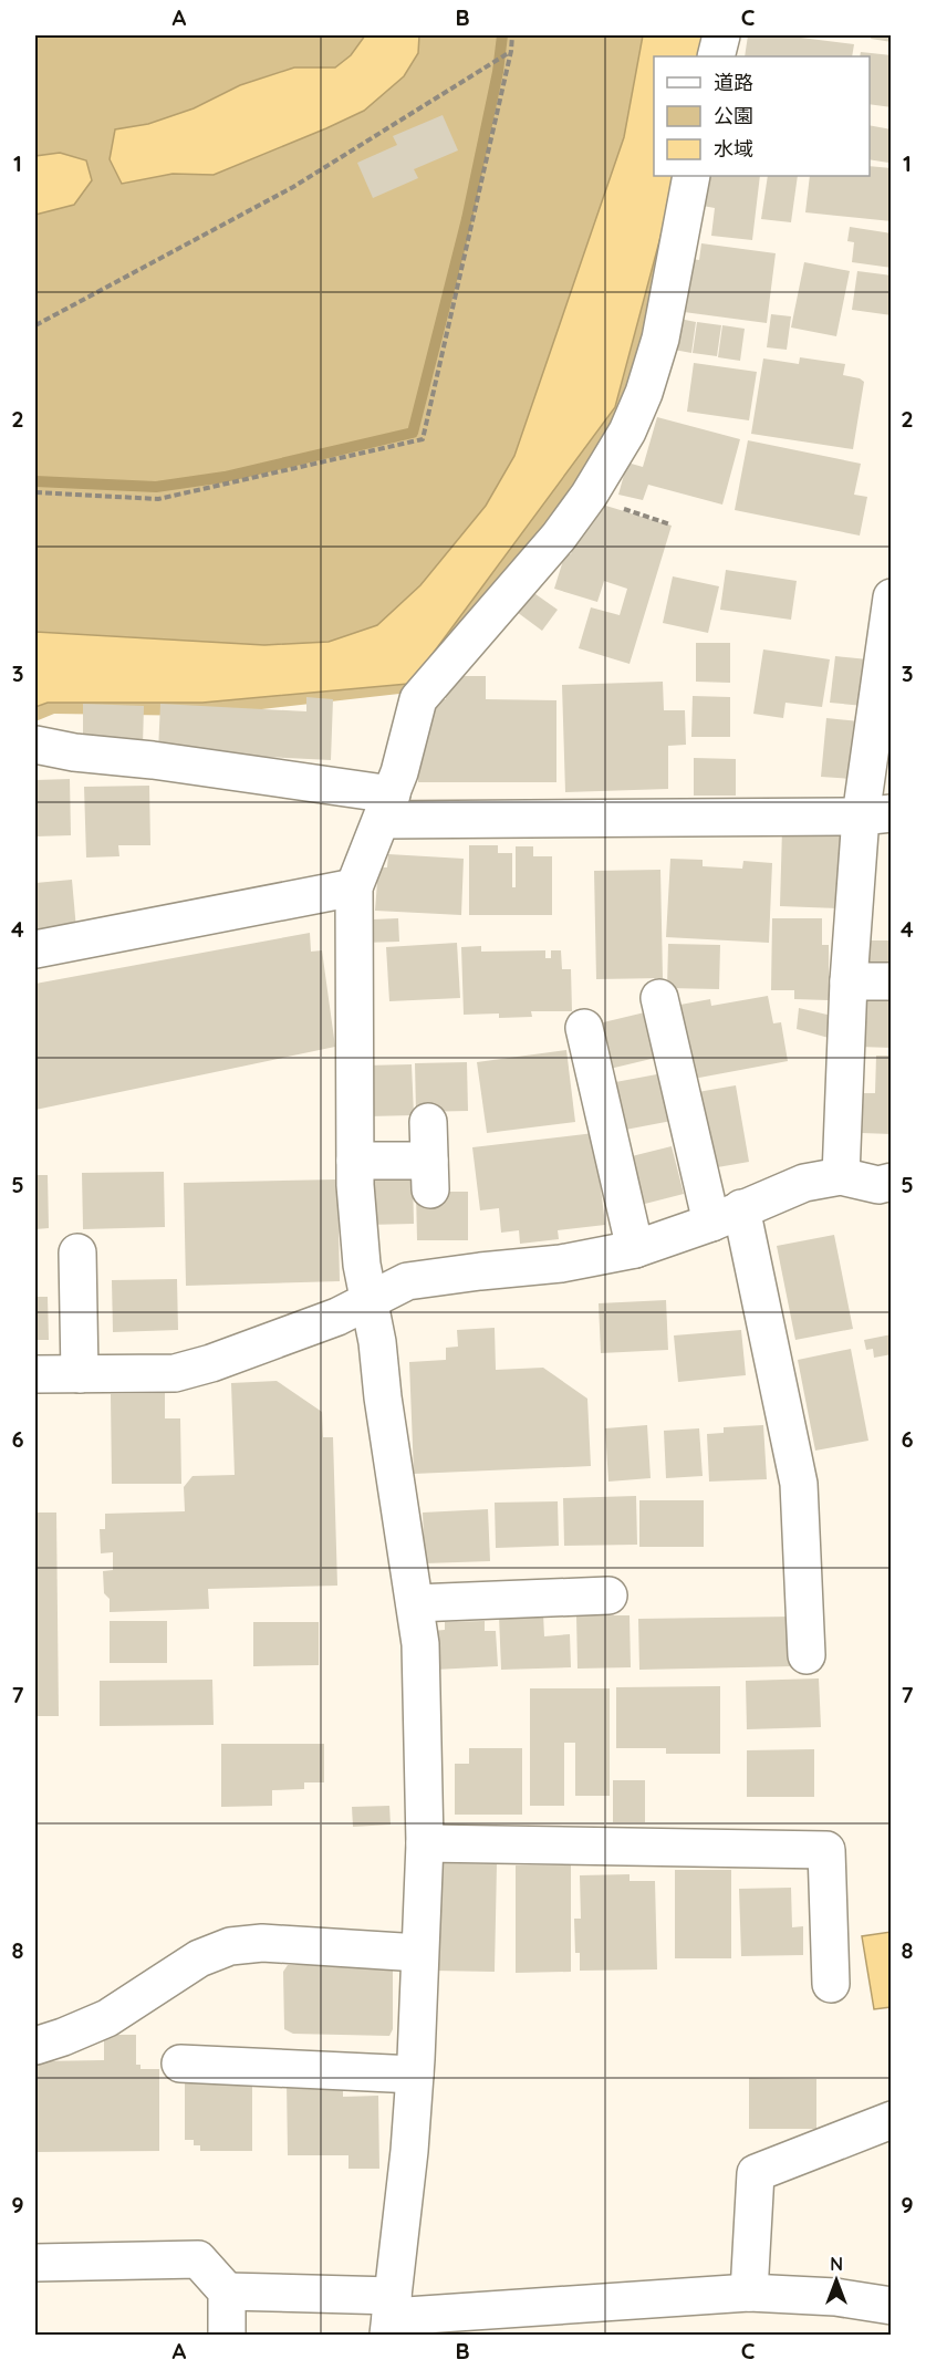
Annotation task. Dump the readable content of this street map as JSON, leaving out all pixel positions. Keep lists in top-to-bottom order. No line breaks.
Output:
{"legend":["道路","公園","水域"],"north":"top","grid":{"columns":["A","B","C"],"rows":["1","2","3","4","5","6","7","8","9"]}}
